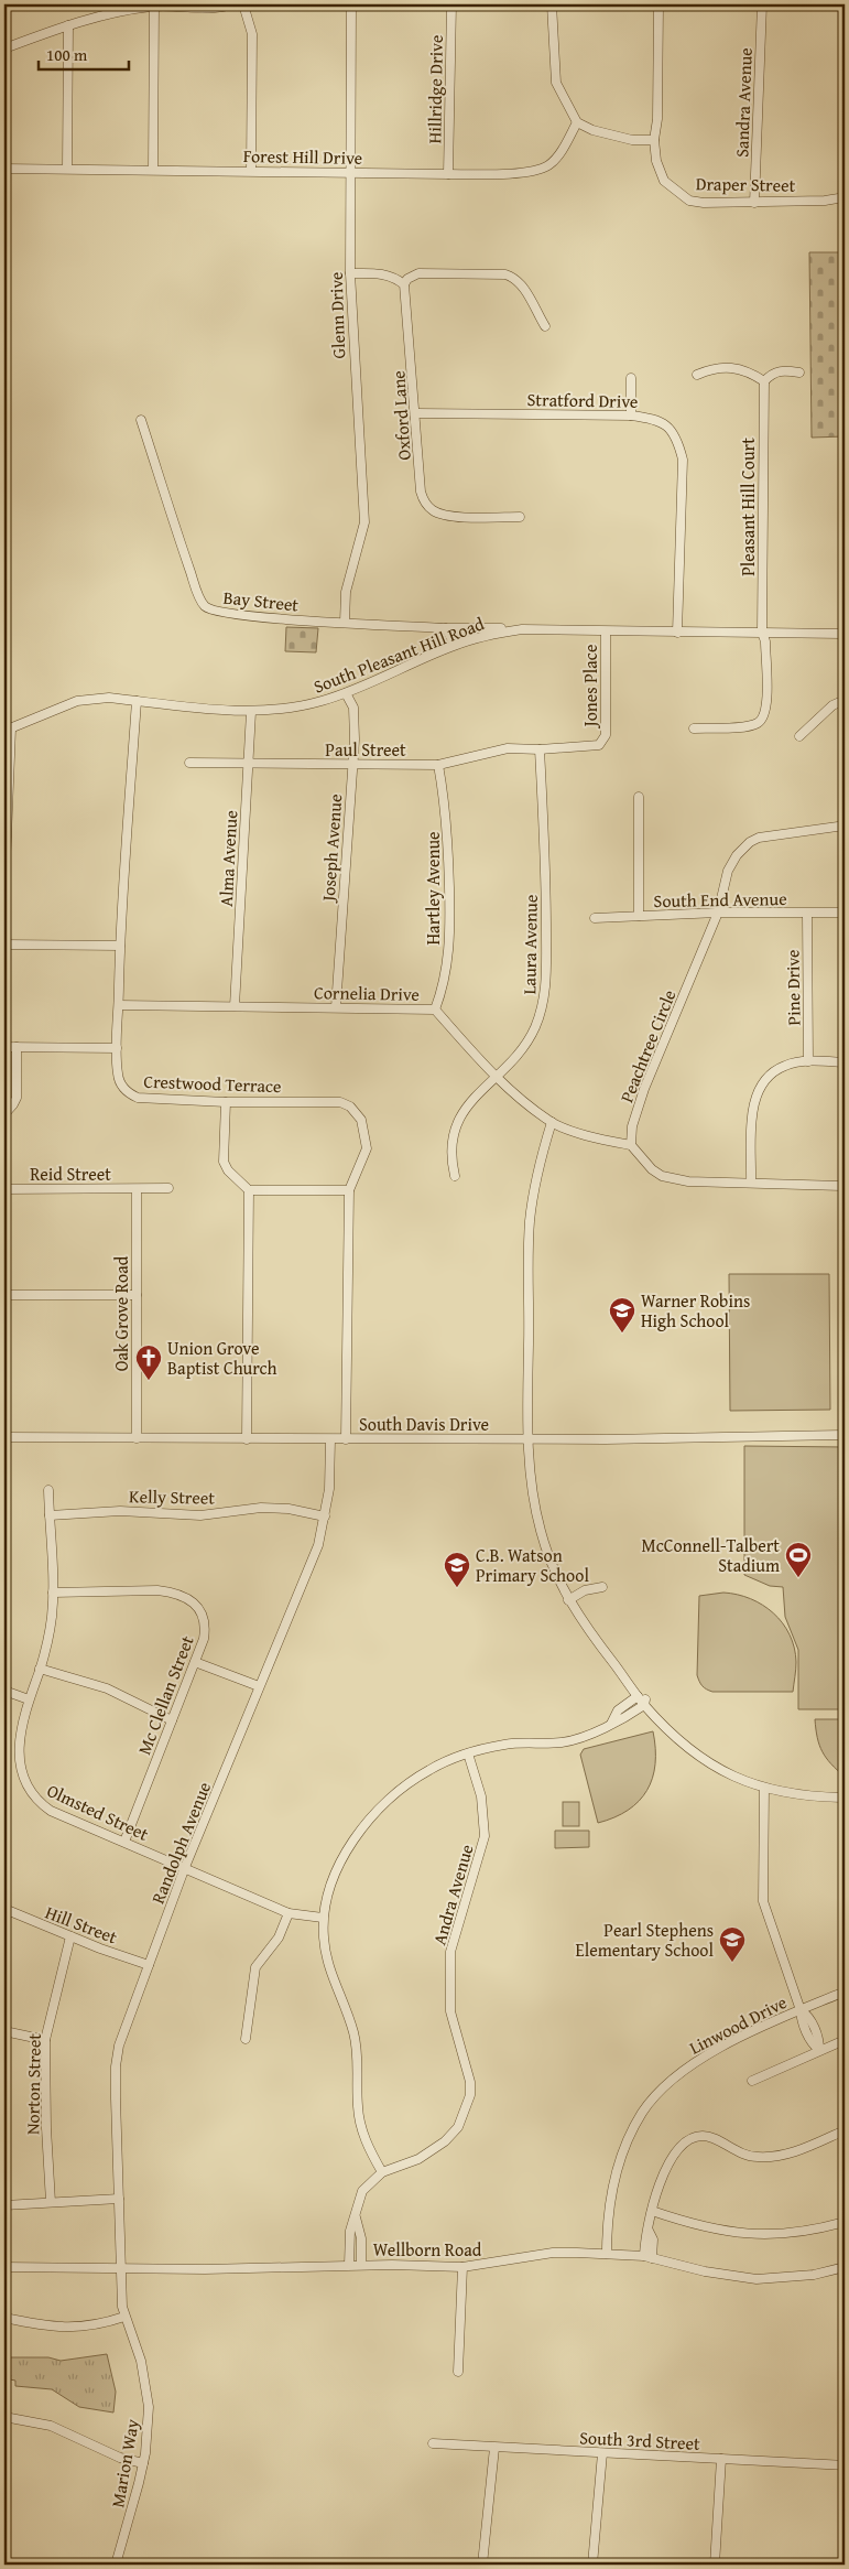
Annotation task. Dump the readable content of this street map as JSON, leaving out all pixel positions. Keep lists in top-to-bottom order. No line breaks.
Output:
{"streets":{"street":["Hillridge Drive","Sandra Avenue","Forest Hill Drive","Draper Street","Glenn Drive","Stratford Drive","Oxford Lane","Pleasant Hill Court","Bay Street","South Pleasant Hill Road","Jones Place","Paul Street","Joseph Avenue","Alma Avenue","Hartley Avenue","South End Avenue","Laura Avenue","Pine Drive","Cornelia Drive","Peachtree Circle","Crestwood Terrace","Reid Street","Oak Grove Road","South Davis Drive","Kelly Street","Mc Clellan Street","Olmsted Street","Randolph Avenue","Andra Avenue","Hill Street","Linwood Drive","Norton Street","Wellborn Road","South 3rd Street","Marion Way"]},"crossings":[["Hillridge Drive","Forest Hill Drive"],["Sandra Avenue","Draper Street"],["Forest Hill Drive","Glenn Drive"],["Glenn Drive","Bay Street"],["Stratford Drive","Oxford Lane"],["Stratford Drive","South Pleasant Hill Road"],["Pleasant Hill Court","South Pleasant Hill Road"],["Bay Street","South Pleasant Hill Road"],["South Pleasant Hill Road","Jones Place"],["South Pleasant Hill Road","Joseph Avenue"],["South Pleasant Hill Road","Alma Avenue"],["South Pleasant Hill Road","Crestwood Terrace"],["Jones Place","Paul Street"],["Jones Place","Laura Avenue"],["Paul Street","Joseph Avenue"],["Paul Street","Alma Avenue"],["Paul Street","Hartley Avenue"],["Paul Street","Laura Avenue"],["Joseph Avenue","Cornelia Drive"],["Alma Avenue","Cornelia Drive"],["Hartley Avenue","Cornelia Drive"],["South End Avenue","Pine Drive"],["South End Avenue","Peachtree Circle"],["Laura Avenue","Cornelia Drive"],["Cornelia Drive","Peachtree Circle"],["Cornelia Drive","Crestwood Terrace"],["Crestwood Terrace","South Davis Drive"],["Reid Street","Oak Grove Road"],["Oak Grove Road","South Davis Drive"],["South Davis Drive","Randolph Avenue"],["Kelly Street","Olmsted Street"],["Kelly Street","Randolph Avenue"],["Mc Clellan Street","Olmsted Street"],["Olmsted Street","Randolph Avenue"],["Randolph Avenue","Hill Street"],["Randolph Avenue","Wellborn Road"],["Randolph Avenue","Marion Way"],["Andra Avenue","Wellborn Road"],["Hill Street","Norton Street"],["Linwood Drive","Wellborn Road"],["Wellborn Road","Marion Way"]],"places":{"school or university":["Warner Robins High School","C.B. Watson Primary School","Pearl Stephens Elementary School"],"church":["Union Grove Baptist Church"],"sports":["McConnell-Talbert Stadium"]},"scale_bar":"100 m"}
